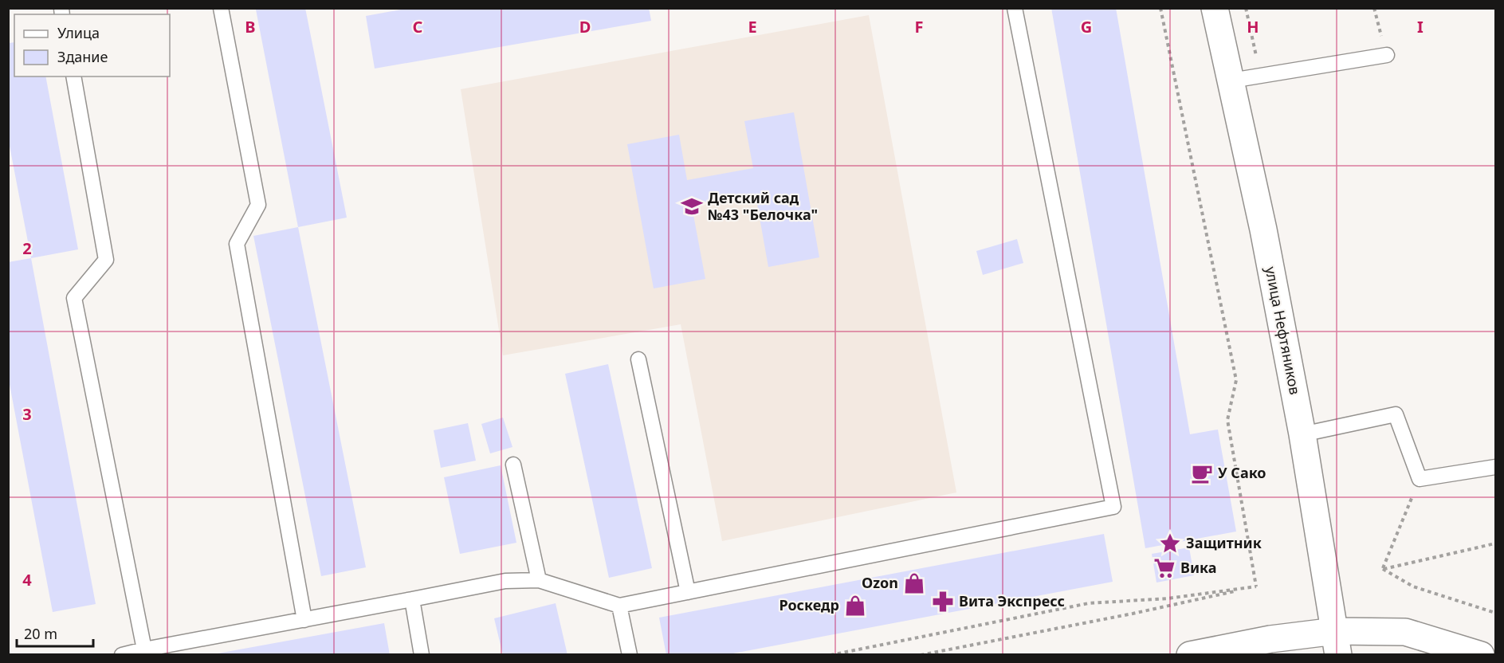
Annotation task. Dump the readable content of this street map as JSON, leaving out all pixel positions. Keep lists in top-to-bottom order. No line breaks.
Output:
{"streets":{"street":["улица Нефтяников"]},"places":{"school or university":["Детский сад №43 \"Белочка\""],"cafe":["У Сако"],"place":["Защитник"],"supermarket":["Вика"],"shop":["Ozon","Роскедр"],"pharmacy":["Вита Экспресс"]},"legend":["Улица","Здание"],"scale_bar":"20 m","grid":{"columns":["B","C","D","E","F","G","H","I"],"rows":["2","3","4"]}}
